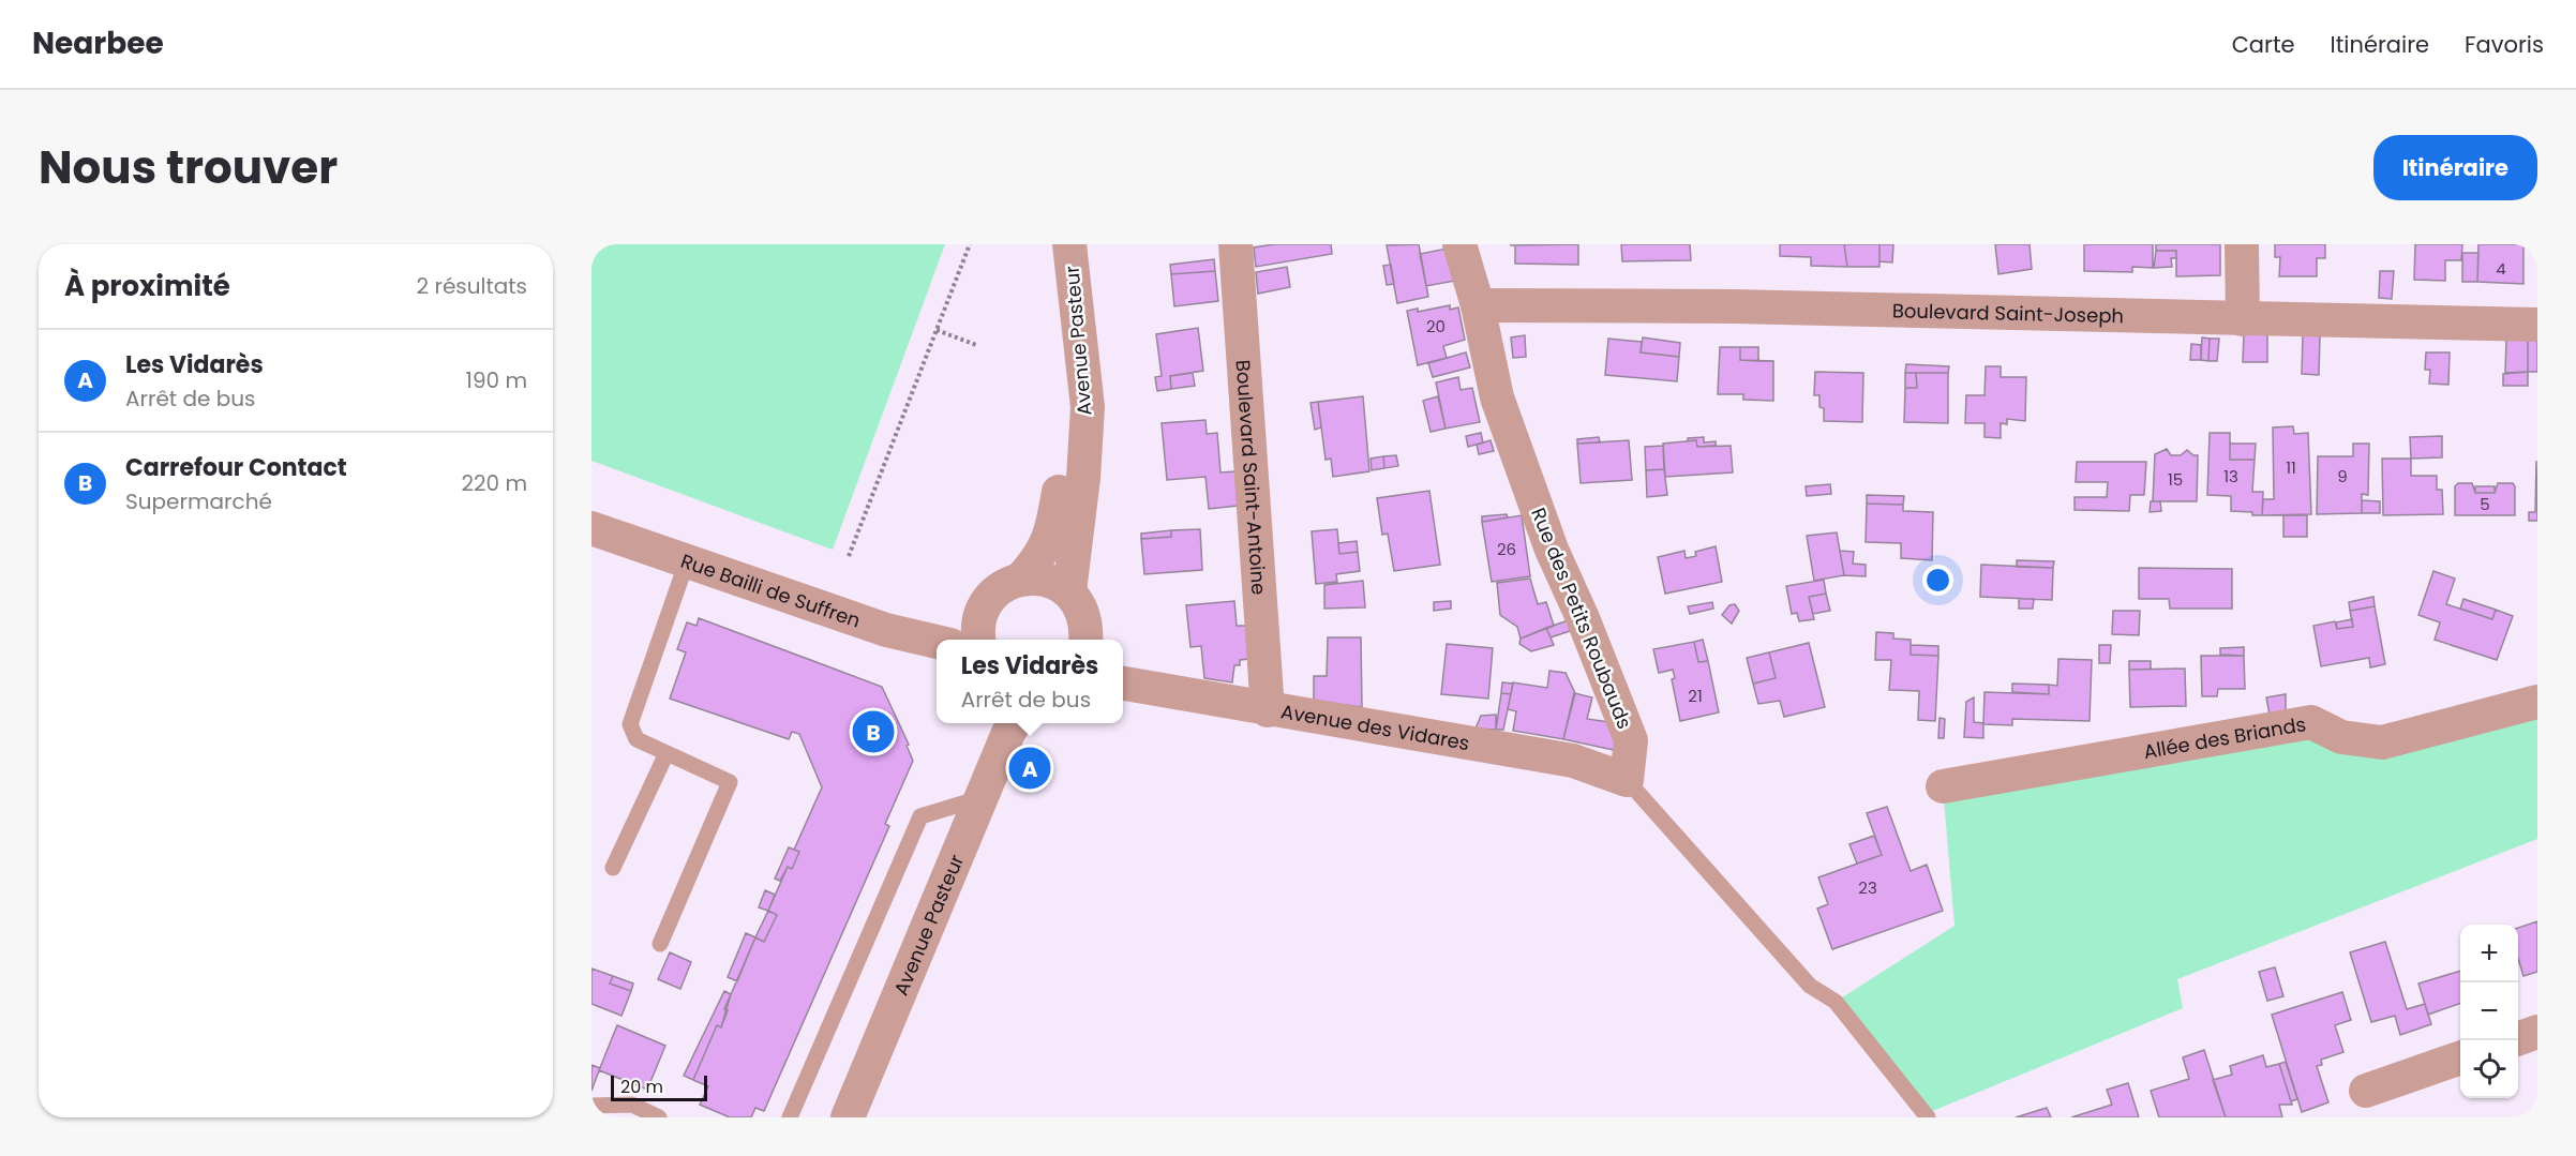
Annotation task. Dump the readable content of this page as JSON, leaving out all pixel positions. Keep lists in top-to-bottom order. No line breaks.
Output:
{"streets":{"street":["Boulevard Saint-Joseph","Avenue Pasteur","Boulevard Saint-Antoine","Rue Bailli de Suffren","Rue des Petits Roubauds","Avenue des Vidares","Allée des Briands"]},"crossings":[["Boulevard Saint-Joseph","Rue des Petits Roubauds"],["Boulevard Saint-Antoine","Avenue des Vidares"],["Rue des Petits Roubauds","Avenue des Vidares"]],"house_numbers":["4","20","11","13","9","15","5","26","21","23"],"scale_bar":"20 m","page":{"header":"Nearbee","nav":["Carte","Itinéraire","Favoris"],"title":"Nous trouver","buttons":"Itinéraire","heading":["À proximité","2 résultats"],"list":[{"mark":"A","name":"Les Vidarès","note":"Arrêt de bus","value":"190 m"},{"mark":"B","name":"Carrefour Contact","note":"Supermarché","value":"220 m"}],"popup":["Les Vidarès","Arrêt de bus"],"pins":["B","A"],"map_buttons":["+","−"],"scale":"20 m"}}
